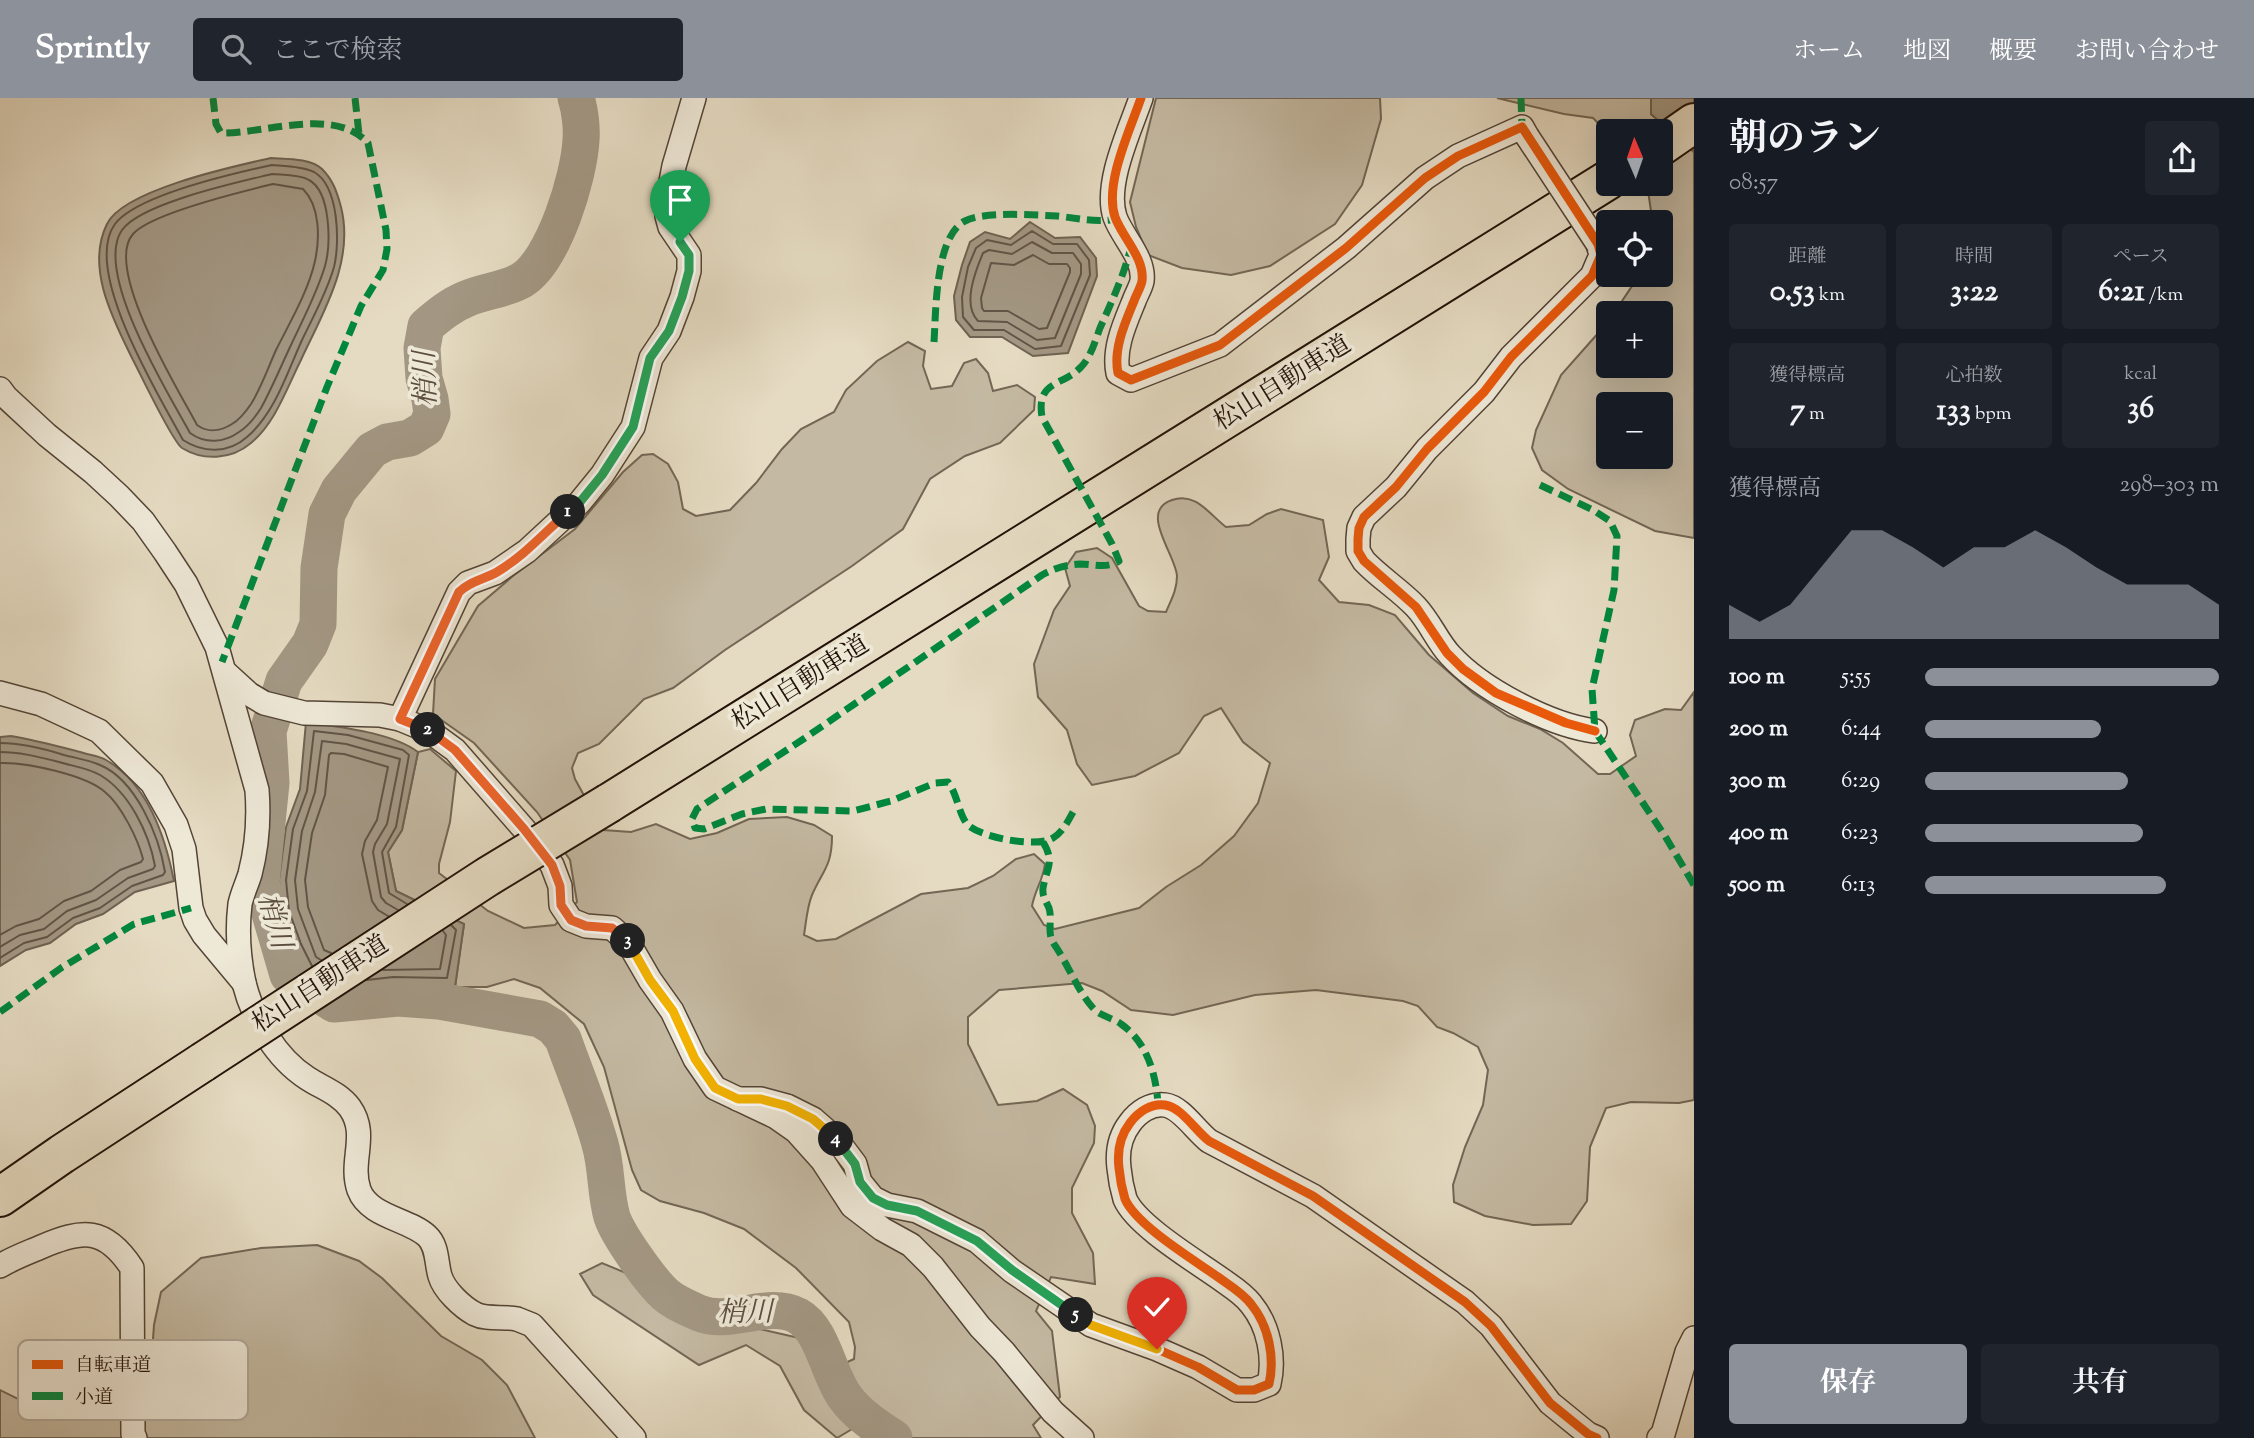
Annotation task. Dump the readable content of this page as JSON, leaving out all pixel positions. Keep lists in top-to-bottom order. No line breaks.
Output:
{"streets":{"highway":["松山自動車道"]},"water":["梢川"],"legend":["自転車道","小道"],"north":"top","page":{"header":"Sprintly","search":"ここで検索","nav":["ホーム","地図","概要","お問い合わせ"],"heading":["朝のラン","08:57"],"map_buttons":["+","−"],"stats":[["距離","0.53 km"],["時間","3:22"],["ペース","6:21 /km"],["獲得標高","7 m"],["心拍数","133 bpm"],["kcal","36"]],"chart":["獲得標高","298–303 m"],"pins":["1","2","3","4","5"],"list":[{"name":"100 m","note":"5:55"},{"name":"200 m","note":"6:44"},{"name":"300 m","note":"6:29"},{"name":"400 m","note":"6:23"},{"name":"500 m","note":"6:13"}],"buttons":["保存","共有"]}}
